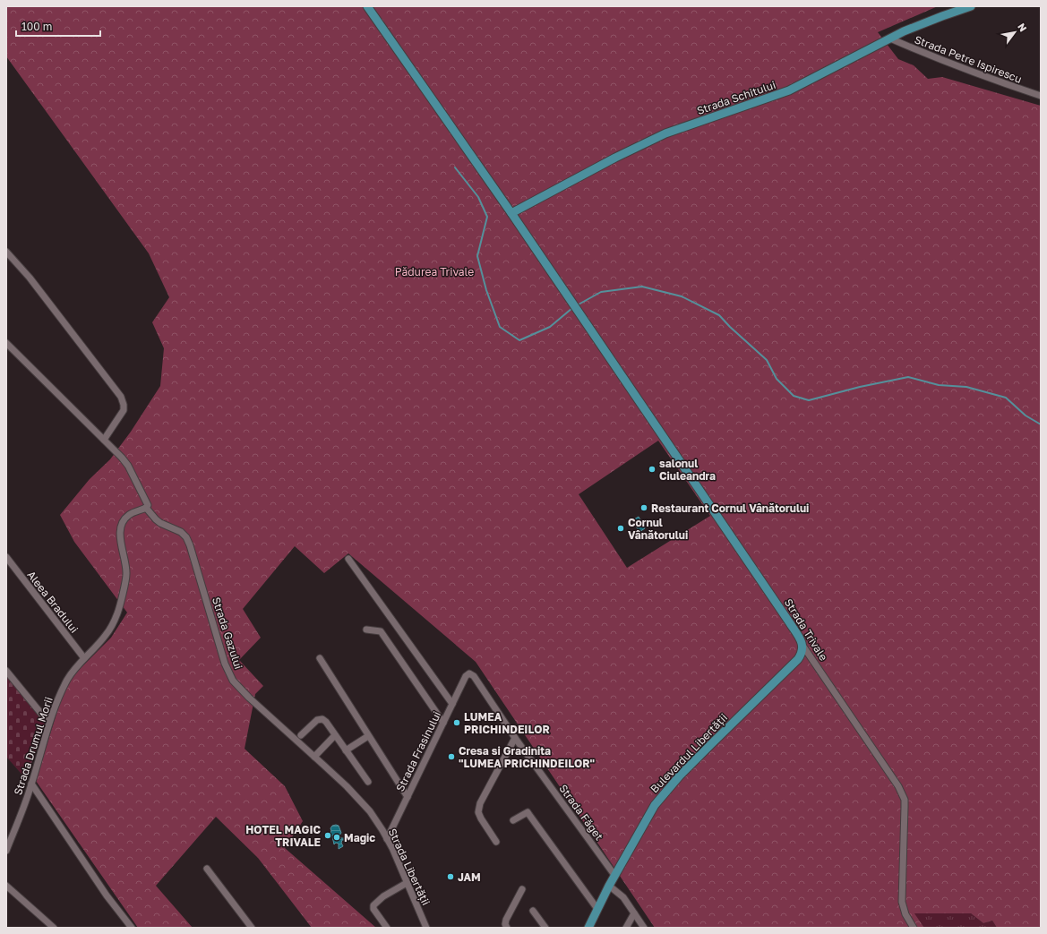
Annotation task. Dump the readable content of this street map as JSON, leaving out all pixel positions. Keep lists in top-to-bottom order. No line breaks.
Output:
{"streets":{"main road":["Strada Schitului","Strada Trivale","Bulevardul Libertății"],"street":["Strada Petre Ispirescu","Aleea Bradului","Strada Gazului","Strada Drumul Morii","Strada Frasinului","Strada Făget","Strada Libertății"]},"crossings":[["Strada Petre Ispirescu","Strada Schitului"],["Strada Schitului","Strada Trivale"],["Aleea Bradului","Strada Drumul Morii"],["Strada Trivale","Bulevardul Libertății"],["Strada Gazului","Strada Drumul Morii"],["Strada Gazului","Strada Libertății"],["Strada Frasinului","Strada Făget"],["Strada Frasinului","Strada Libertății"],["Bulevardul Libertății","Strada Făget"]],"parks":["Pădurea Trivale"],"places":["salonul Ciuleandra","Restaurant Cornul Vânătorului","Cornul Vânătorului","LUMEA PRICHINDEILOR","Cresa si Gradinita \"LUMEA PRICHINDEILOR\"","HOTEL MAGIC TRIVALE","Magic","JAM"],"scale_bar":"100 m","north":"top right"}
